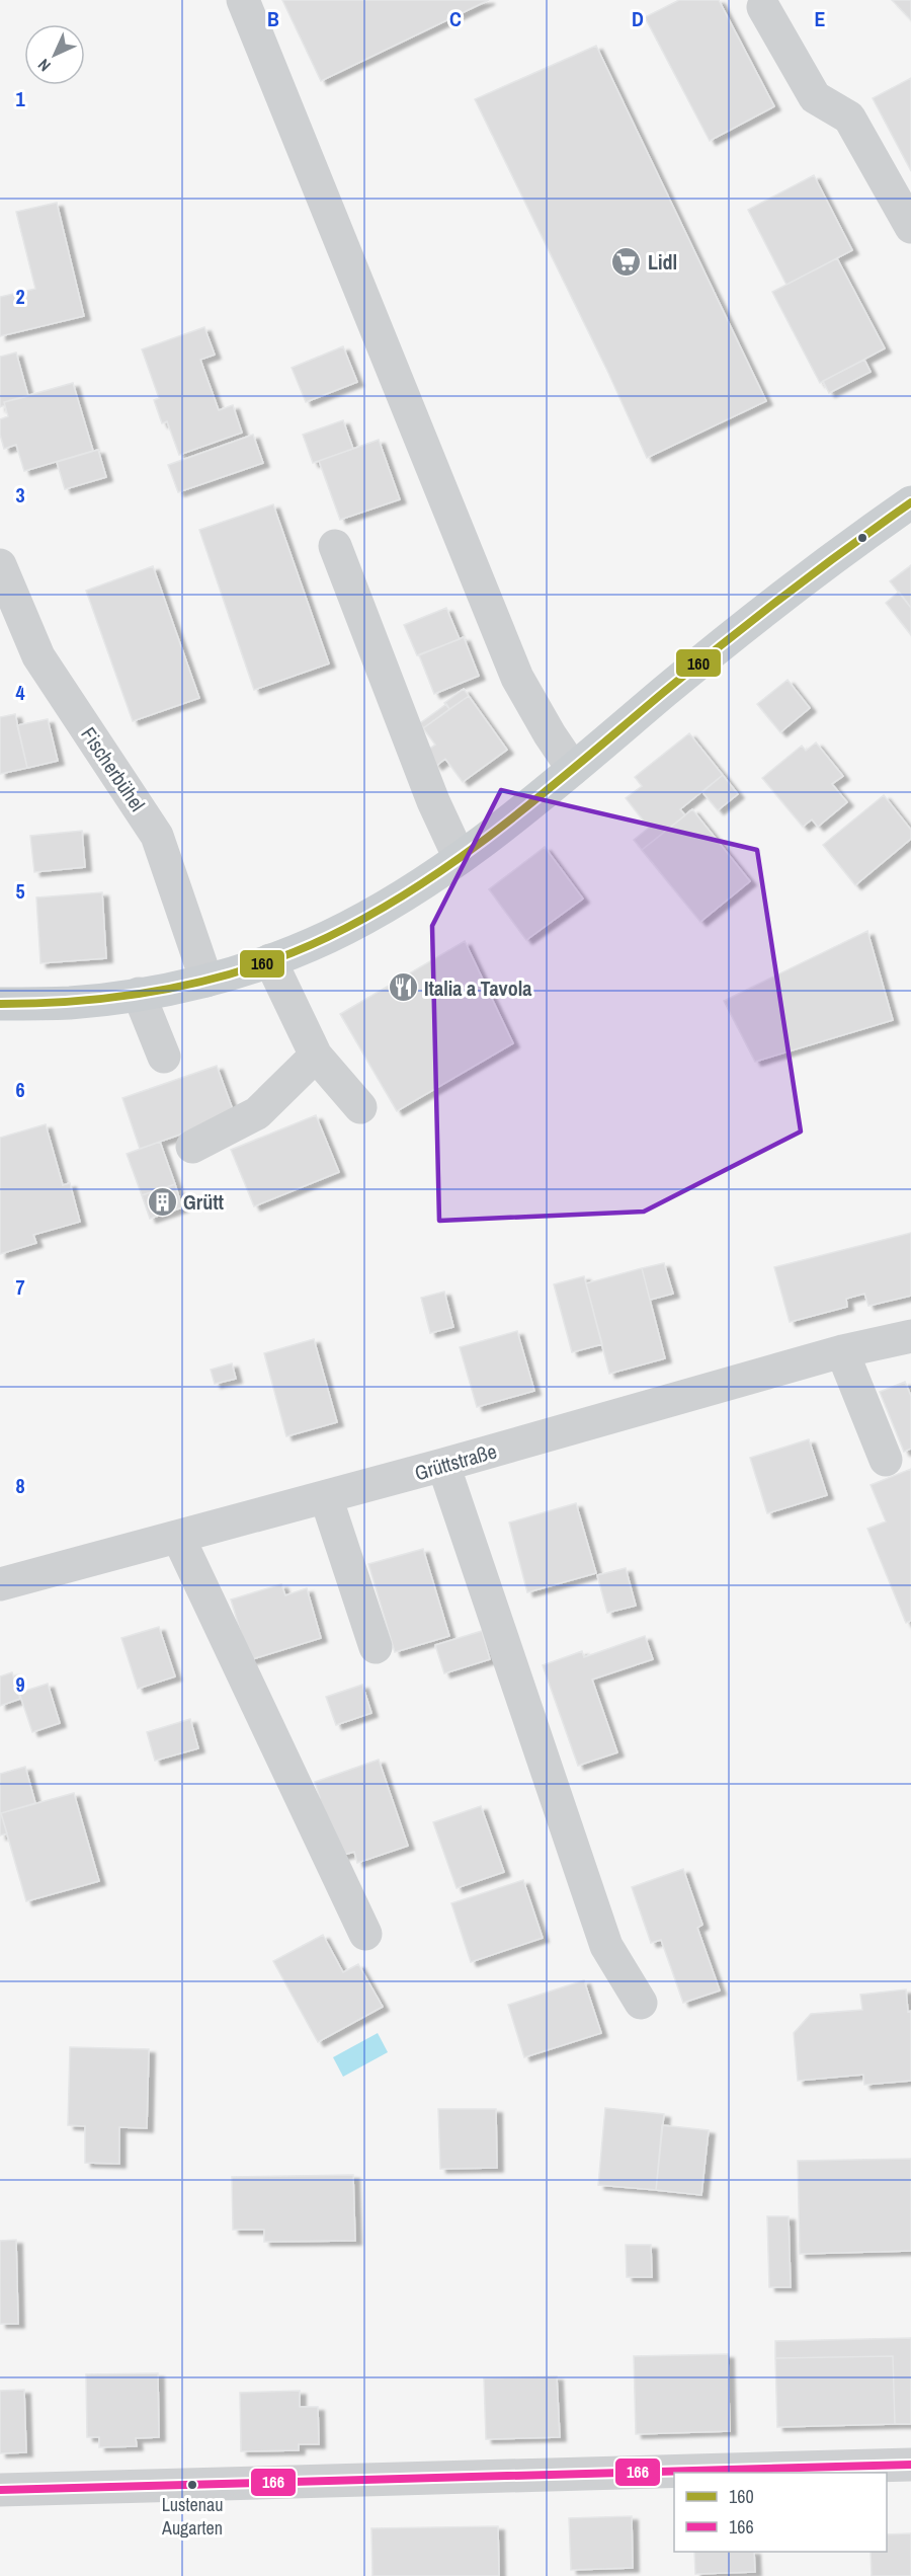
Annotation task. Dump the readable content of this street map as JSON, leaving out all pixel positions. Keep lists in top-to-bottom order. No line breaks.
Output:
{"streets":{"street":["Fischerbühel","Grüttstraße"]},"places":{"supermarket":["Lidl"],"restaurant":["Italia a Tavola"],"building":["Grütt"],"other":["Lustenau Augarten"]},"lines":["transit line 160","transit line 166"],"legend":["160","166"],"north":"bottom left","grid":{"columns":["B","C","D","E"],"rows":["1","2","3","4","5","6","7","8","9"]}}
